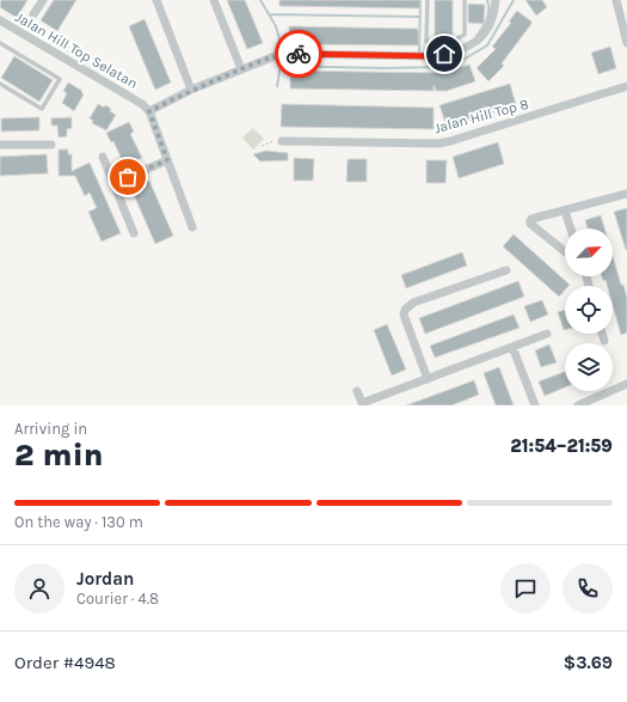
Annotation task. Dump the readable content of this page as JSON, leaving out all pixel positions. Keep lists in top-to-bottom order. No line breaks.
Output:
{"streets":{"street":["Jalan Hill Top Selatan","Jalan Hill Top 8"]},"north":"top right","page":{"heading":["2 min","Arriving in","21:54–21:59"],"panel":["Jordan","Courier · 4.8","Order #4948","$3.69"],"bar":"On the way · 130 m"}}
